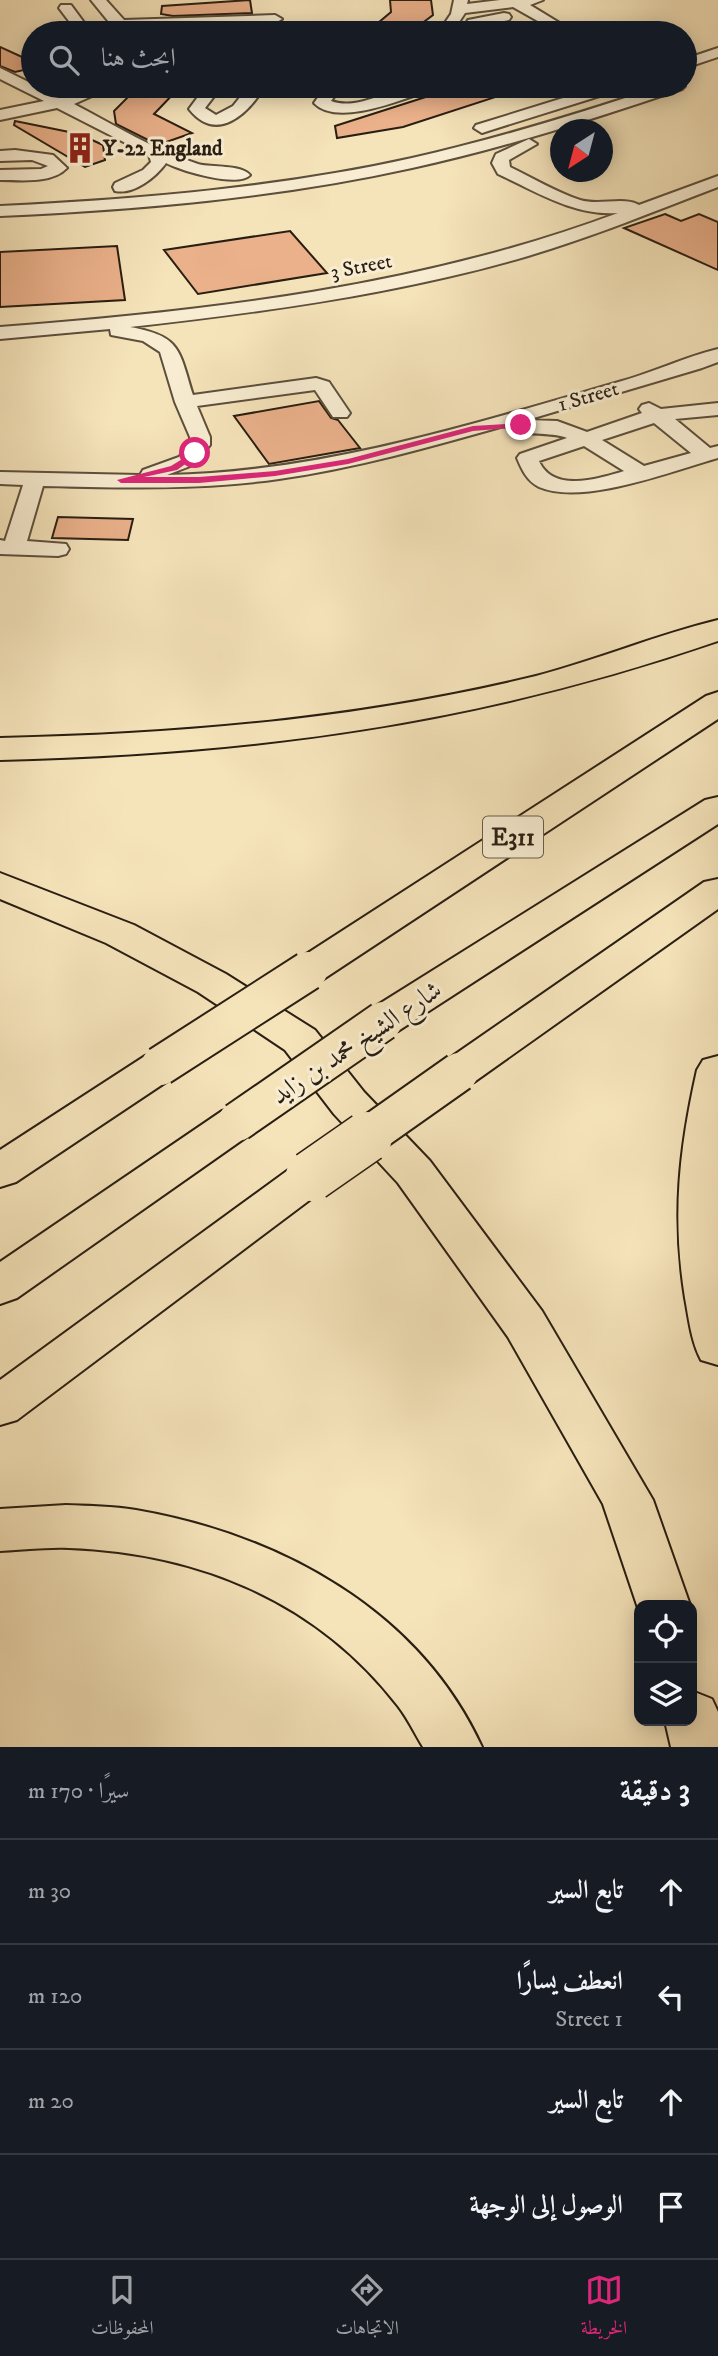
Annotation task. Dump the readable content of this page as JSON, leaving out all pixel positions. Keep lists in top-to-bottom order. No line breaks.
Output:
{"streets":{"highway":["E311","شارع الشيخ محمد بن زايد"],"street":["3 Street","1 Street"]},"places":{"building":["Y-22 England"]},"north":"bottom left","page":{"search":"ابحث هنا","heading":["3 دقيقة","سيرًا · 170 m"],"list":[["تابع السير","30 m"],["انعطف يسارًا","1 Street","120 m"],["تابع السير","20 m"],"الوصول إلى الوجهة"],"nav":["الخريطة","الاتجاهات","المحفوظات"]}}
